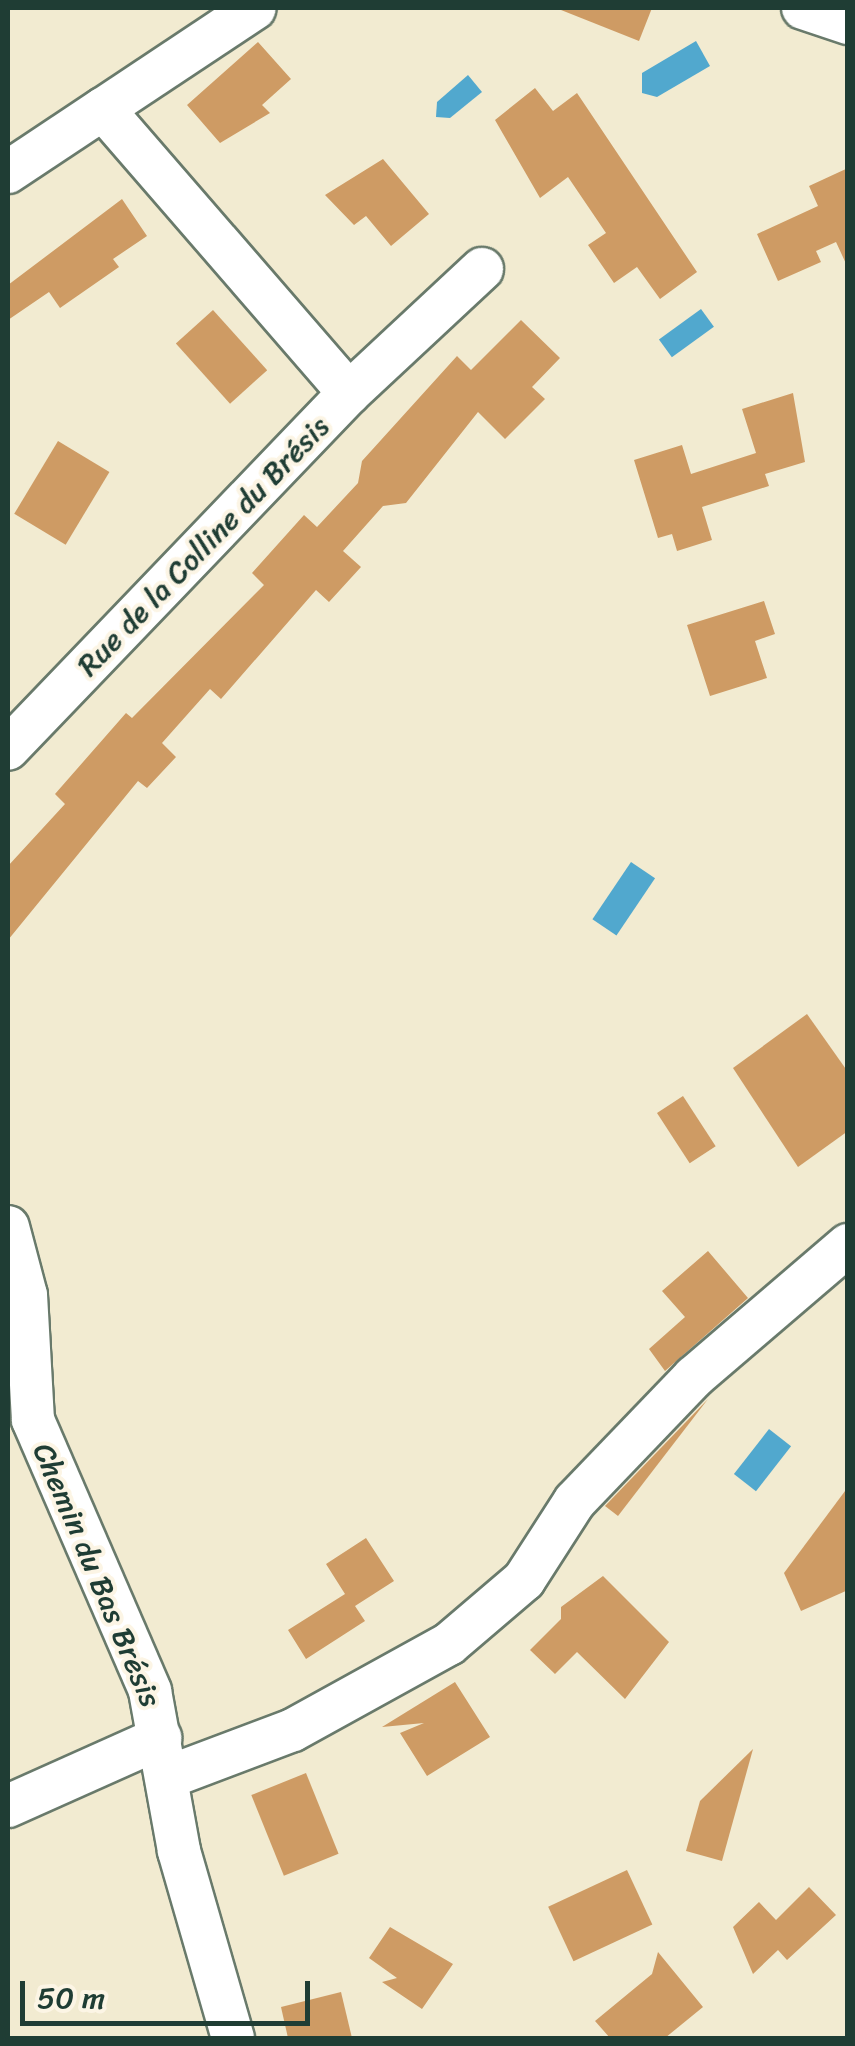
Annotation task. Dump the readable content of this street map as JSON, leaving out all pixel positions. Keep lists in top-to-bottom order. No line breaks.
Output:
{"streets":{"street":["Rue de la Colline du Brésis","Chemin du Bas Brésis"]},"scale_bar":"50 m"}
